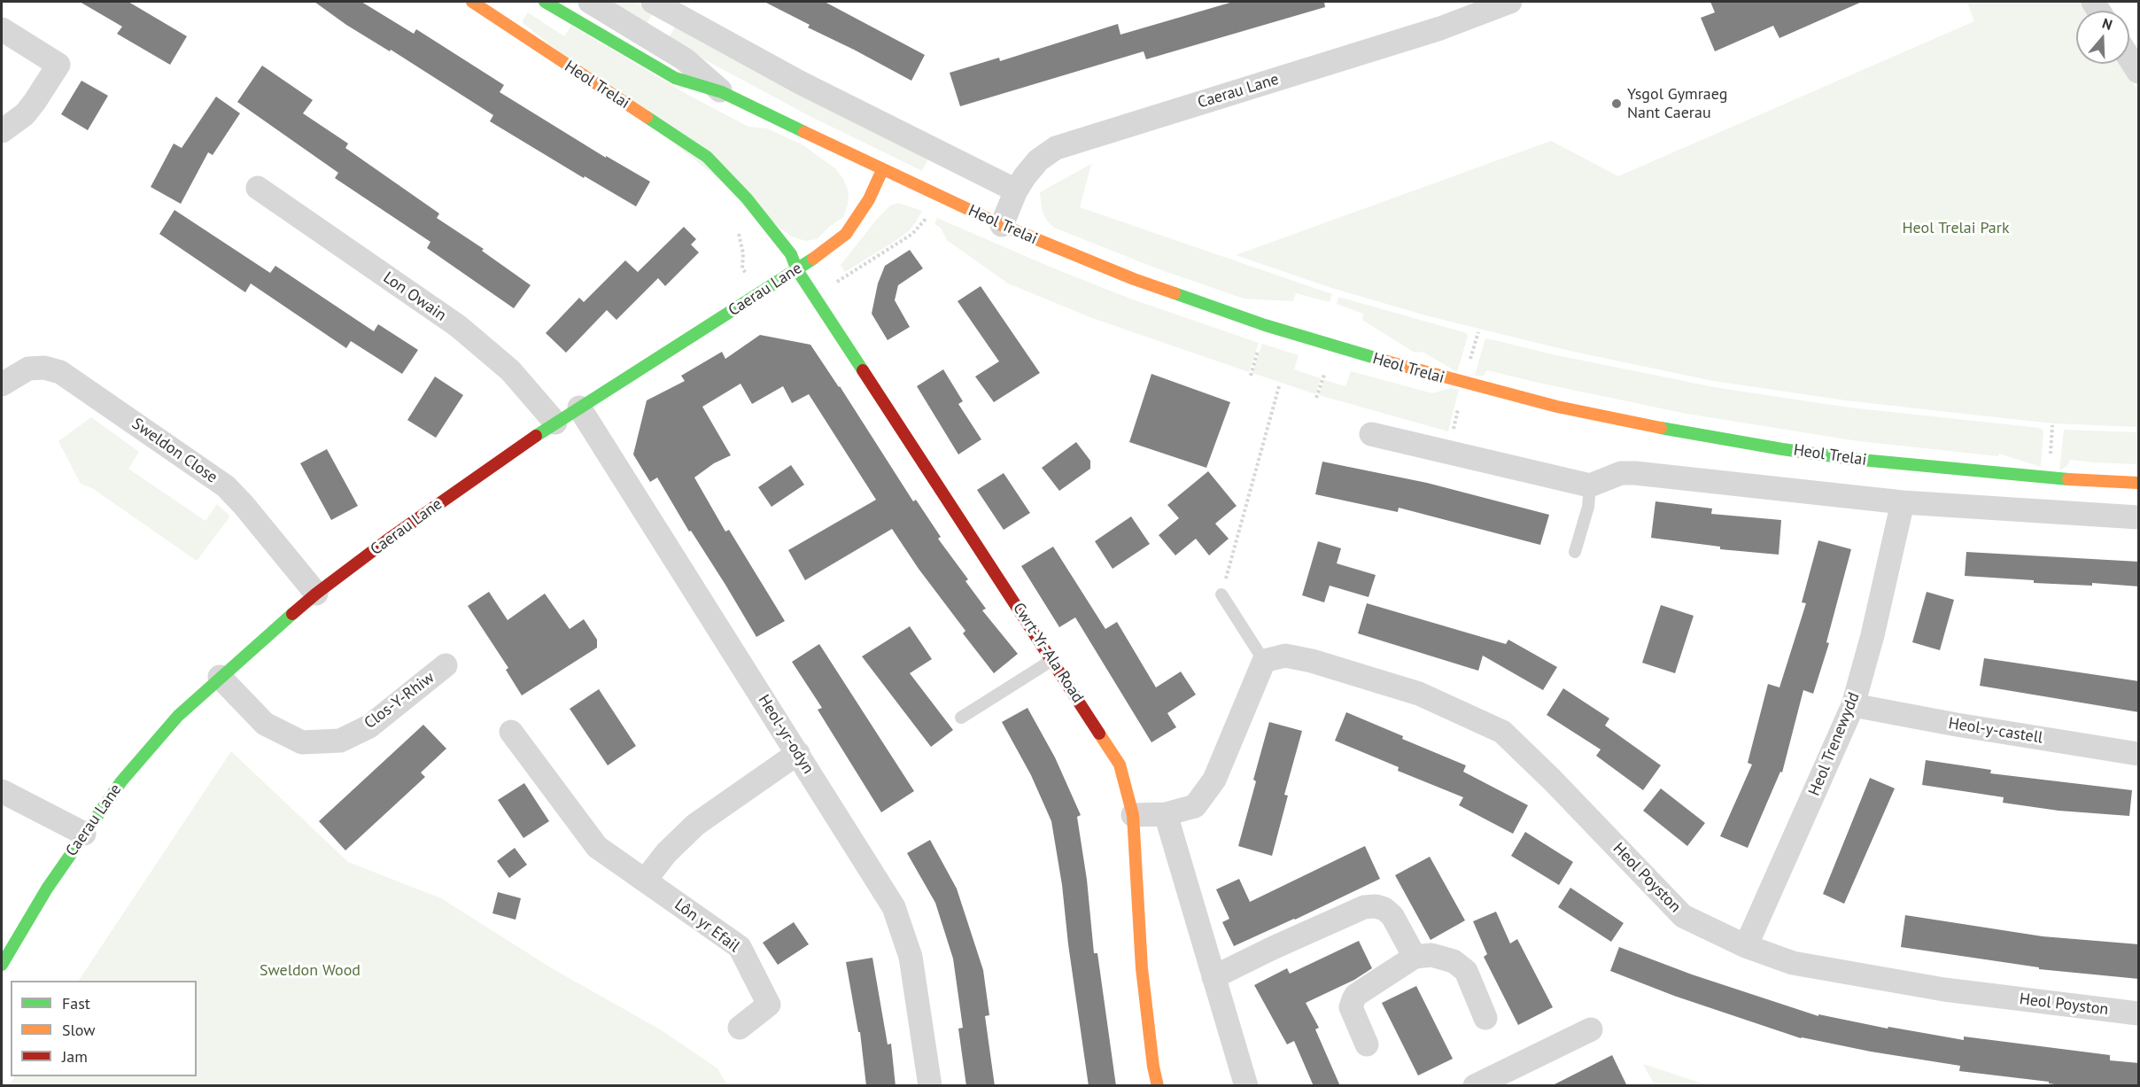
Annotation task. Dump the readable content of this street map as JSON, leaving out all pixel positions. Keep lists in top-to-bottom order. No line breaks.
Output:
{"streets":{"street":["Heol Trelai","Caerau Lane","Lon Owain","Sweldon Close","Cwrt-Yr-Ala Road","Clos-Y-Rhiw","Heol-y-castell","Heol-yr-odyn","Heol Trenewydd","Heol Poyston","Lôn yr Efail"]},"crossings":[["Heol Trelai","Caerau Lane"],["Heol Trelai","Cwrt-Yr-Ala Road"],["Caerau Lane","Lon Owain"],["Caerau Lane","Sweldon Close"],["Caerau Lane","Cwrt-Yr-Ala Road"],["Caerau Lane","Clos-Y-Rhiw"],["Caerau Lane","Heol-yr-odyn"],["Heol-y-castell","Heol Trenewydd"],["Heol Trenewydd","Heol Poyston"]],"parks":["Heol Trelai Park","Sweldon Wood"],"places":["Ysgol Gymraeg Nant Caerau"],"legend":["Fast","Slow","Jam"],"north":"top"}
